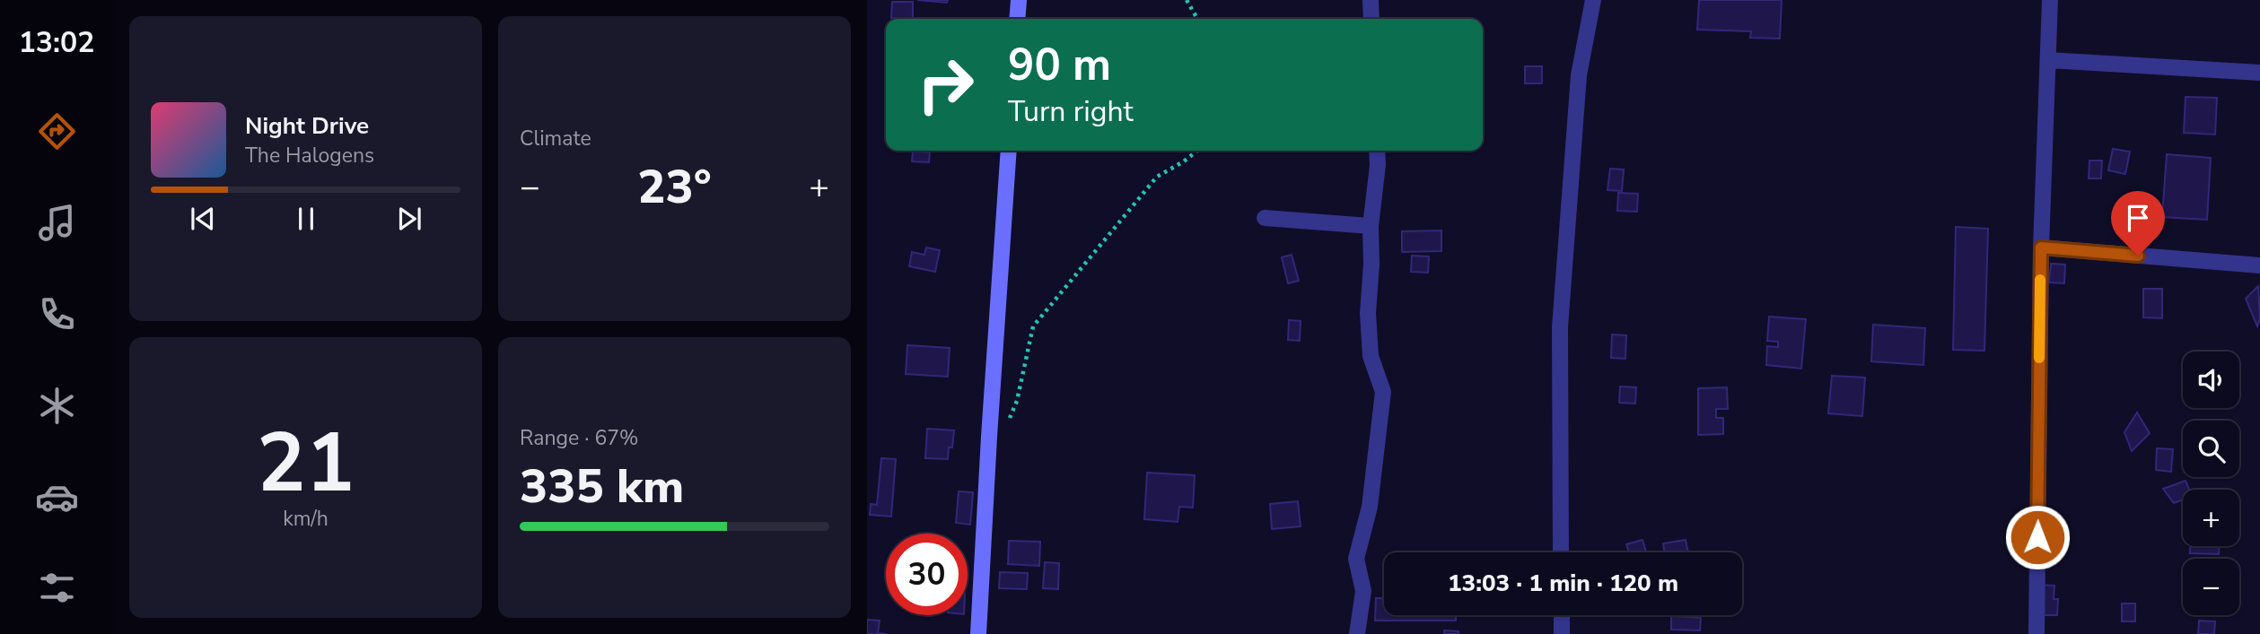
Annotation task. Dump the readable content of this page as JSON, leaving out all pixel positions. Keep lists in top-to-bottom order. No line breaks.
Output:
{"page":{"tabs":"13:02","tile":["Climate",["21","km/h"],["Range · 67%","335 km"]],"turn":["90 m","Turn right"],"song":["Night Drive","The Halogens"],"heat":["−","23°","+"],"map_buttons":["+","−"],"limit":"30","trip":"13:03 · 1 min · 120 m"}}
